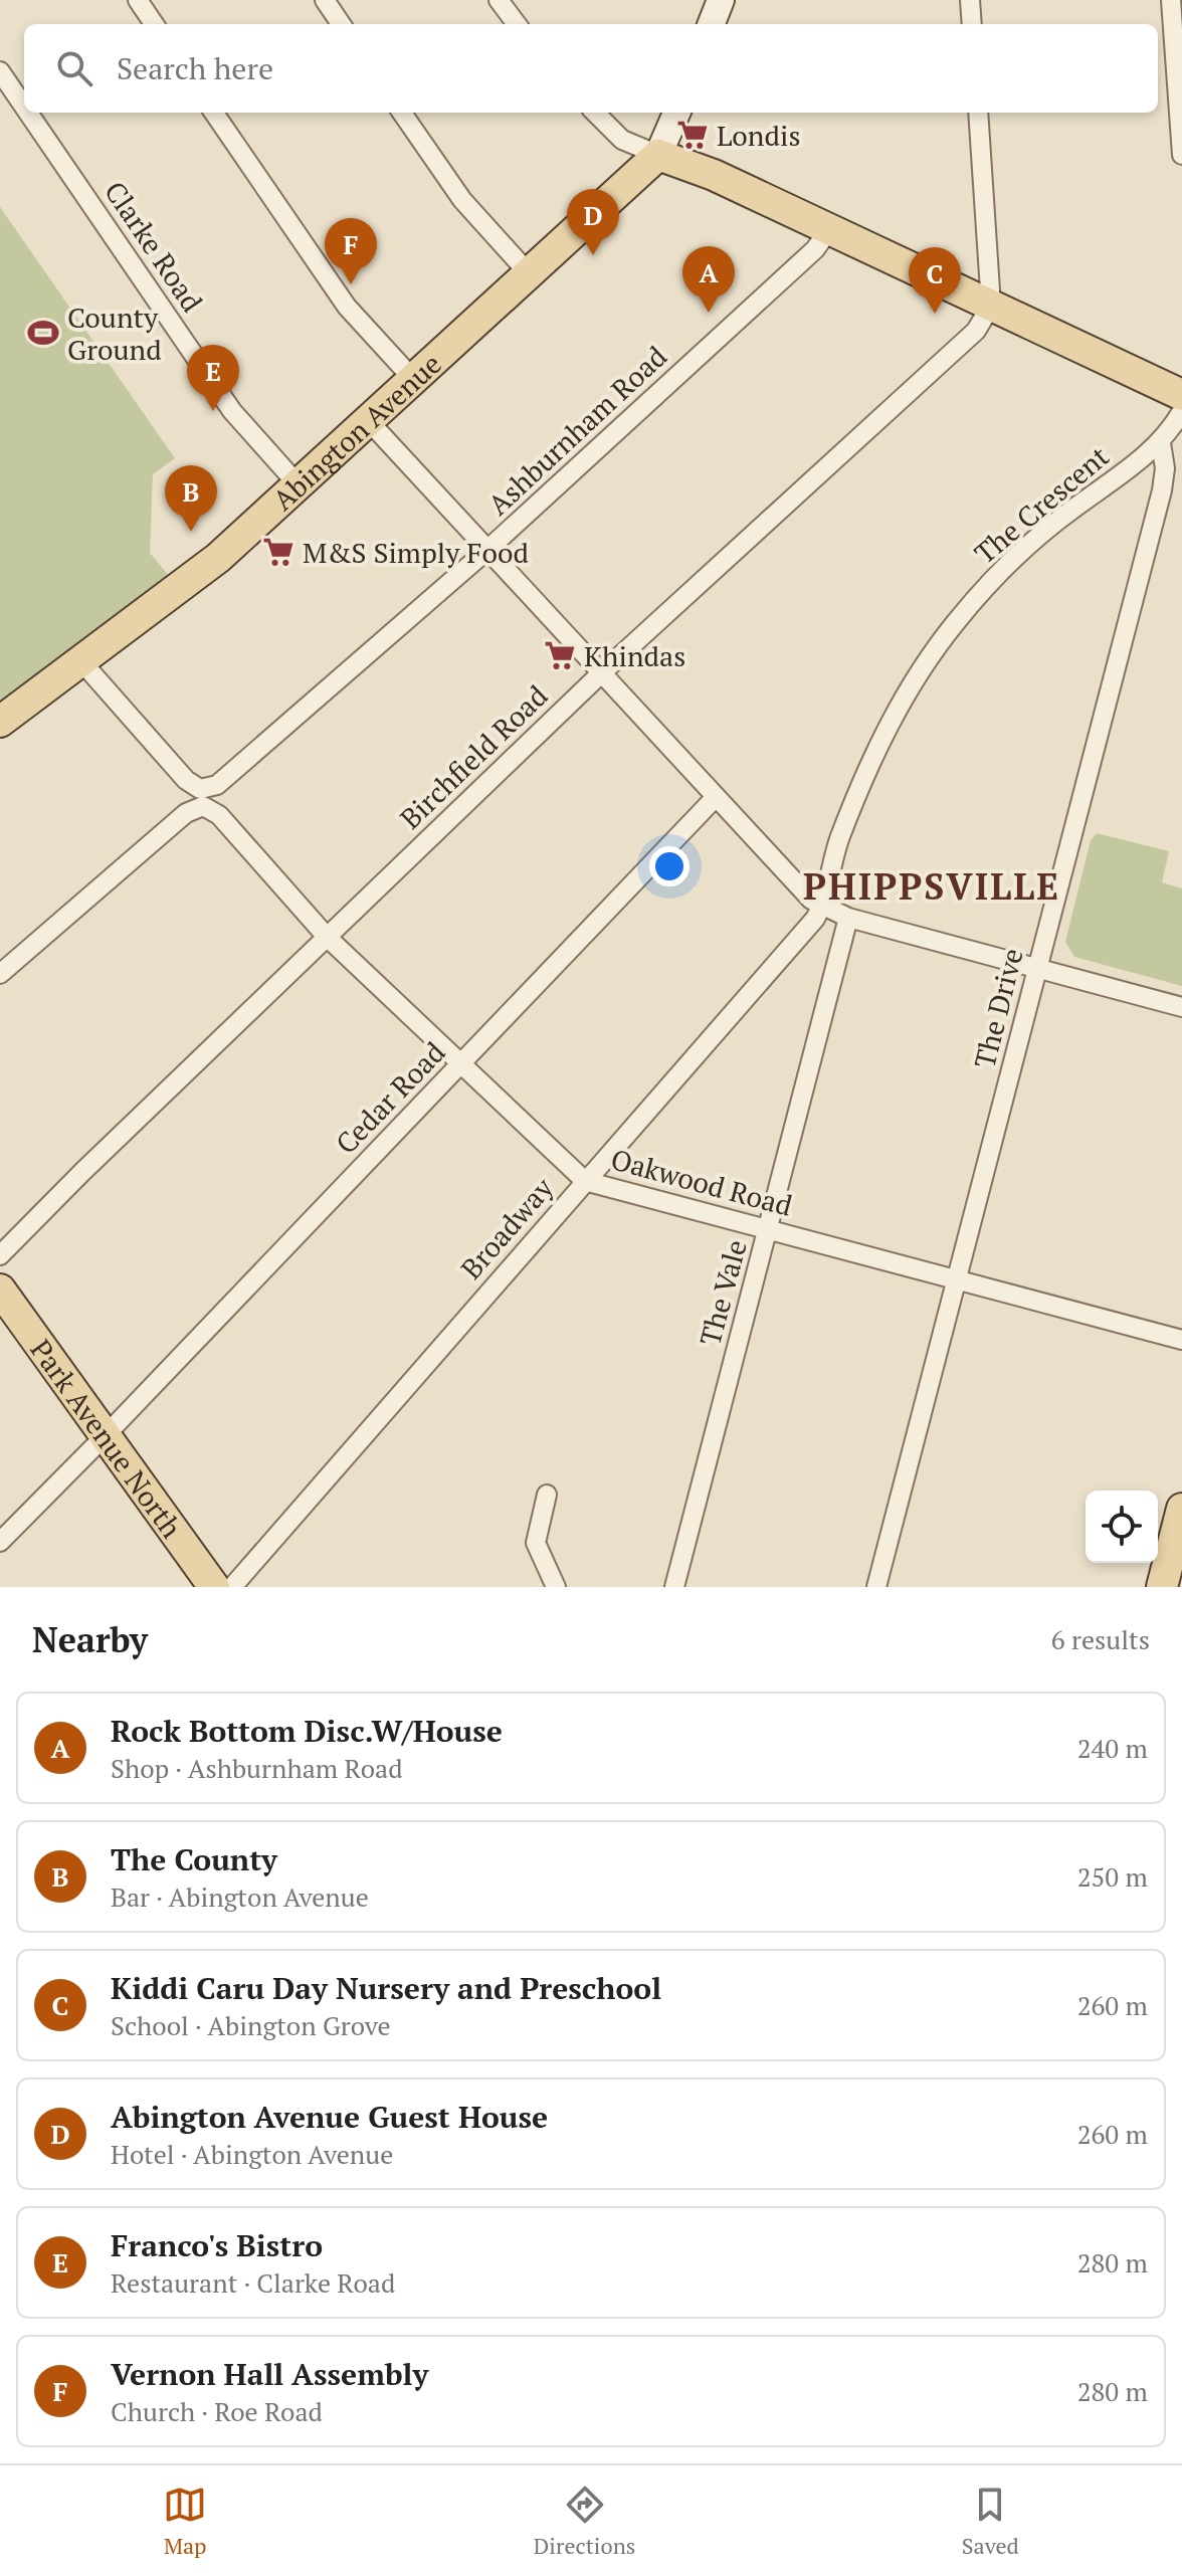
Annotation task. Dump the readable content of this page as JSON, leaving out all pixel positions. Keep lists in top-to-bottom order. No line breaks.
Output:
{"streets":{"main road":["Abington Avenue","Park Avenue North"],"street":["Clarke Road","Ashburnham Road","The Crescent","Birchfield Road","The Drive","Cedar Road","Oakwood Road","Broadway","The Vale"]},"crossings":[["Clarke Road","Abington Avenue"],["Ashburnham Road","Oakwood Road"],["Abington Avenue","Oakwood Road"],["The Crescent","The Drive"],["The Crescent","Broadway"],["Birchfield Road","Oakwood Road"],["The Drive","Oakwood Road"],["Cedar Road","Oakwood Road"],["Cedar Road","Park Avenue North"],["Oakwood Road","Broadway"],["Oakwood Road","The Vale"]],"districts":["PHIPPSVILLE"],"places":{"supermarket":["Londis","M&S Simply Food","Khindas"],"sports":["County Ground"]},"page":{"search":"Search here","pins":["D","F","A","C","E","B"],"heading":["Nearby","6 results"],"list":[{"mark":"A","name":"Rock Bottom Disc.W/House","note":"Shop · Ashburnham Road","value":"240 m"},{"mark":"B","name":"The County","note":"Bar · Abington Avenue","value":"250 m"},{"mark":"C","name":"Kiddi Caru Day Nursery and Preschool","note":"School · Abington Grove","value":"260 m"},{"mark":"D","name":"Abington Avenue Guest House","note":"Hotel · Abington Avenue","value":"260 m"},{"mark":"E","name":"Franco's Bistro","note":"Restaurant · Clarke Road","value":"280 m"},{"mark":"F","name":"Vernon Hall Assembly","note":"Church · Roe Road","value":"280 m"}],"nav":["Map","Directions","Saved"]}}
